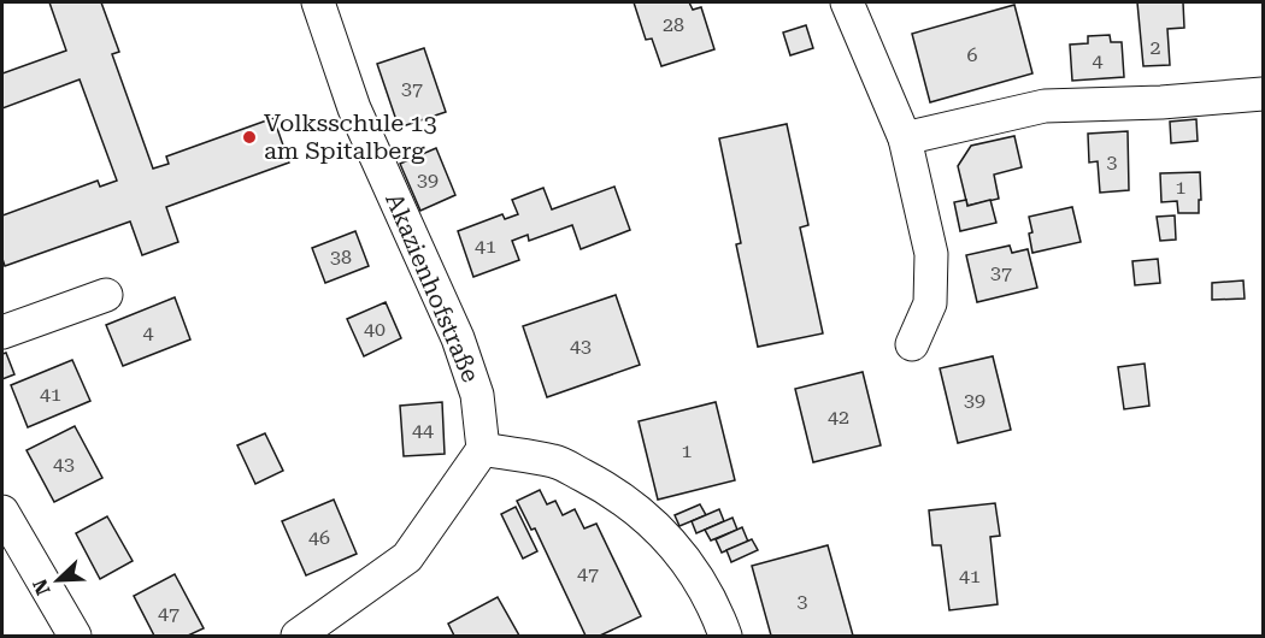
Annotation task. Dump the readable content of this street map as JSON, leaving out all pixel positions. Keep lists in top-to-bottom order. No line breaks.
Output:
{"streets":{"street":["Akazienhofstraße"]},"places":["Volksschule 13 am Spitalberg"],"house_numbers":["28","2","6","4","37","3","39","1","41","38","37","40","4","43","41","39","42","44","1","43","46","47","41","3","47"],"north":"bottom left"}
